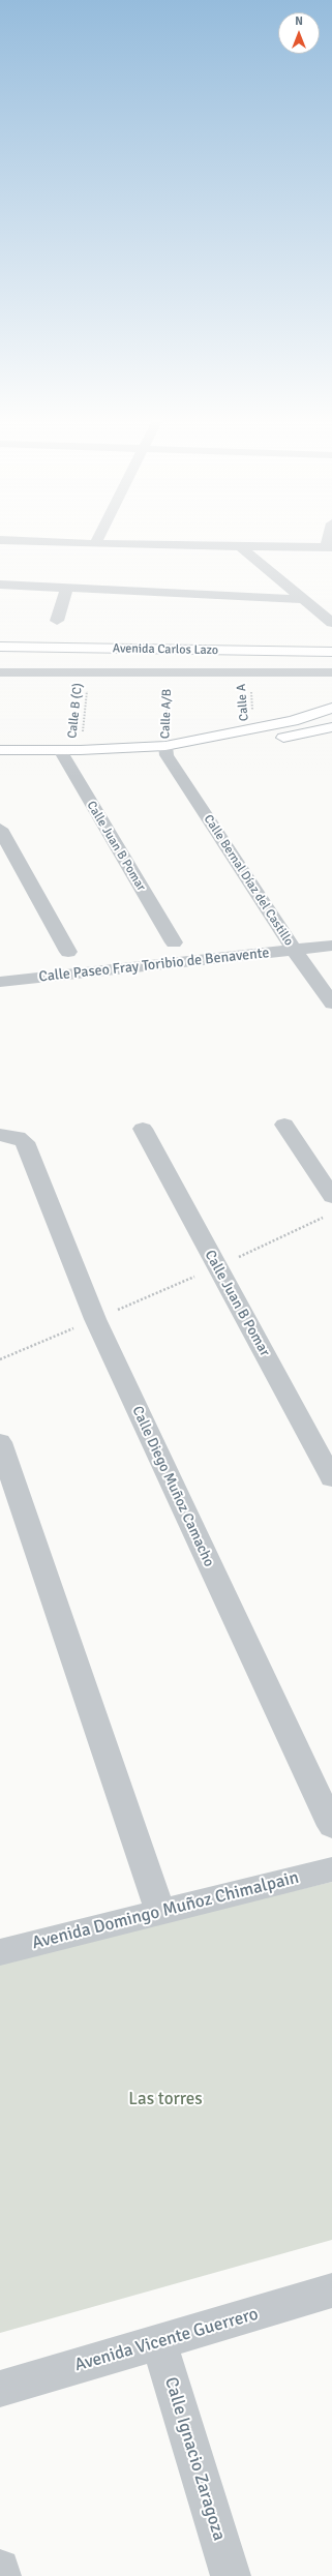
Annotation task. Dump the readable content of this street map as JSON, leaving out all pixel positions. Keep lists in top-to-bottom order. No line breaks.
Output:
{"streets":{"street":["Avenida Carlos Lazo","Calle Juan B Pomar","Calle Bernal Díaz del Castillo","Calle Paseo Fray Toribio de Benavente","Calle Diego Muñoz Camacho","Avenida Domingo Muñoz Chimalpain","Avenida Vicente Guerrero","Calle Ignacio Zaragoza"],"path":["Calle A","Calle B (C)","Calle A/B"]},"crossings":[["Calle A/B","Calle Bernal Díaz del Castillo"],["Calle Bernal Díaz del Castillo","Calle Paseo Fray Toribio de Benavente"],["Avenida Vicente Guerrero","Calle Ignacio Zaragoza"]],"parks":["Las torres"],"north":"top"}
